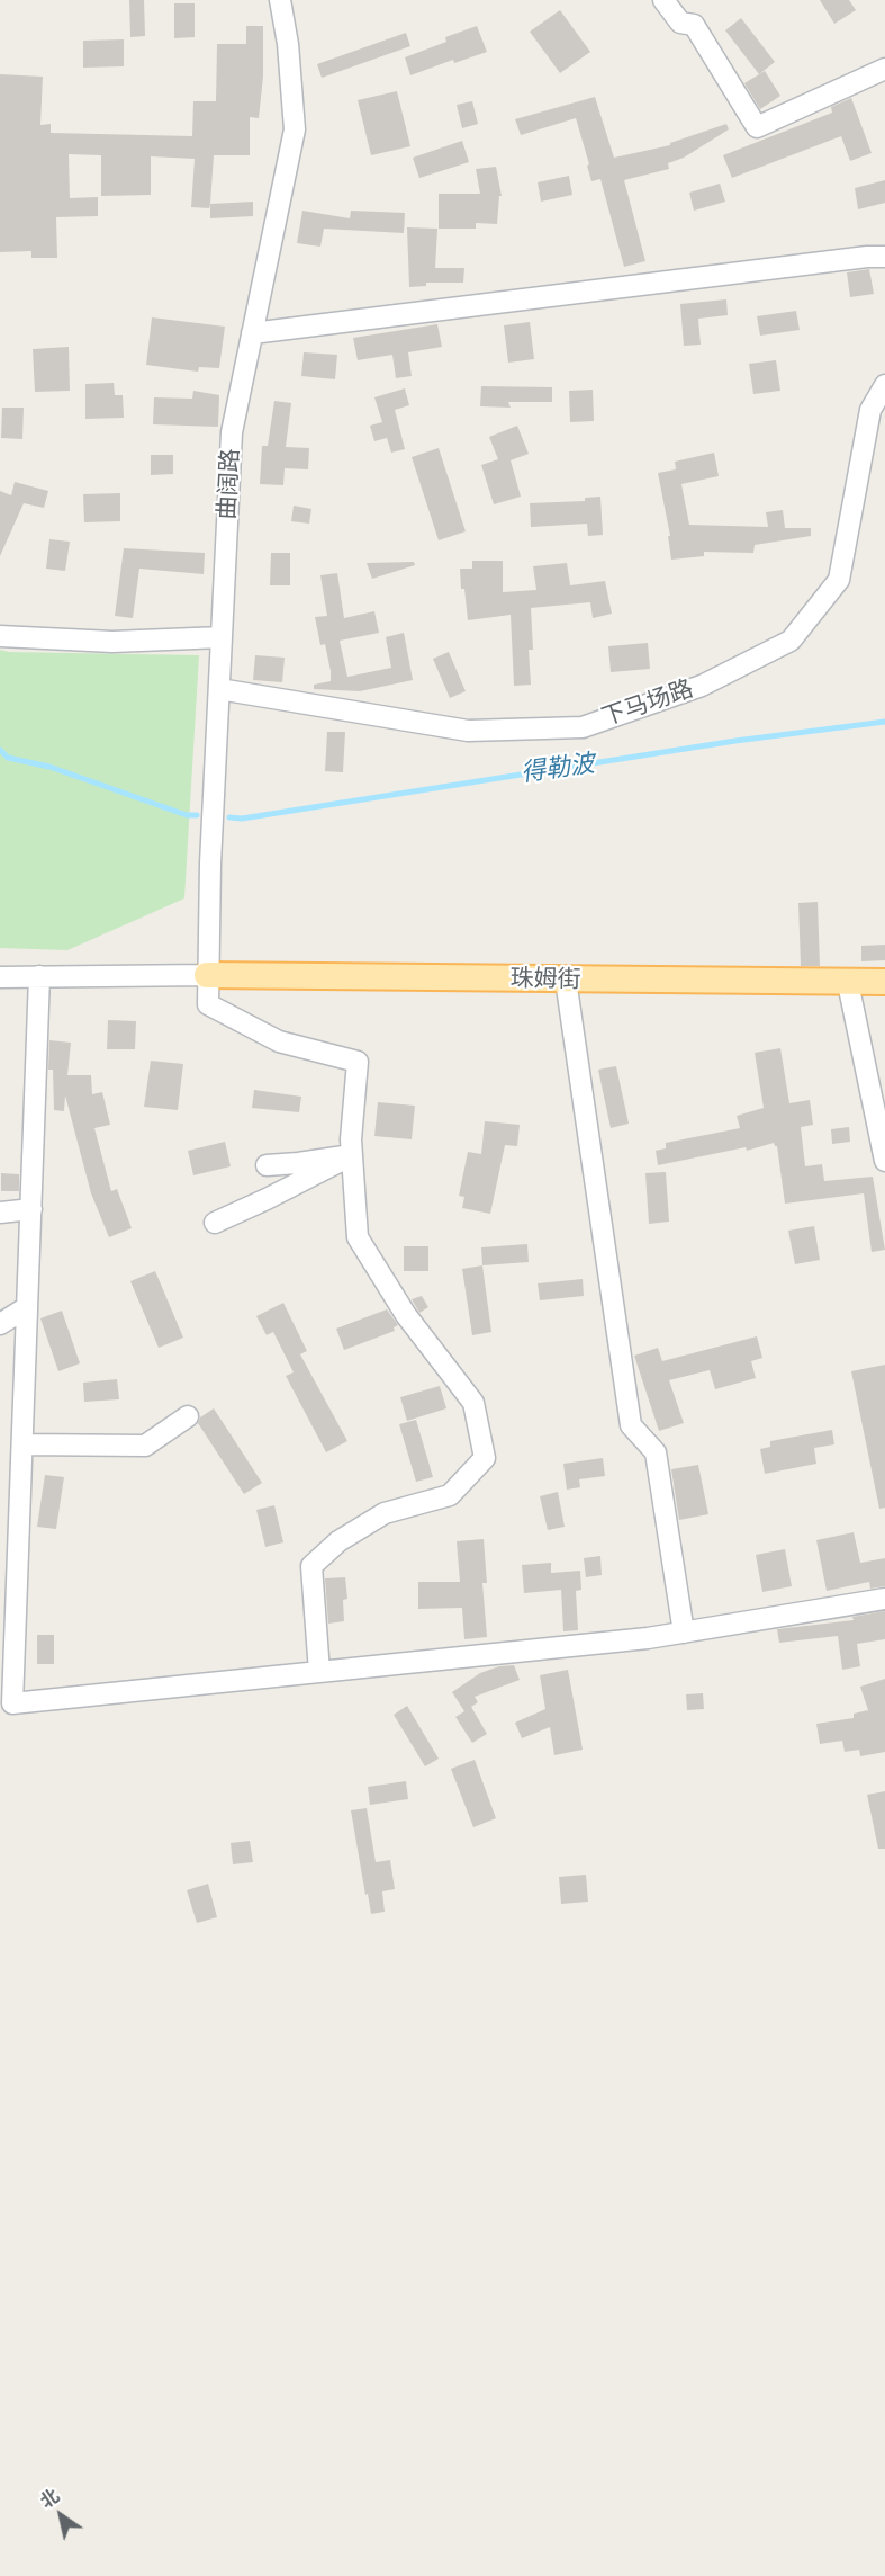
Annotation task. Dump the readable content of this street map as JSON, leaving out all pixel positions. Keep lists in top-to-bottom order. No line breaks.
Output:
{"streets":{"main road":["珠姆街"],"street":["曲阔路","下马场路"]},"crossings":[["曲阔路","下马场路"],["曲阔路","珠姆街"]],"water":["得勒波"],"north":"top left"}
